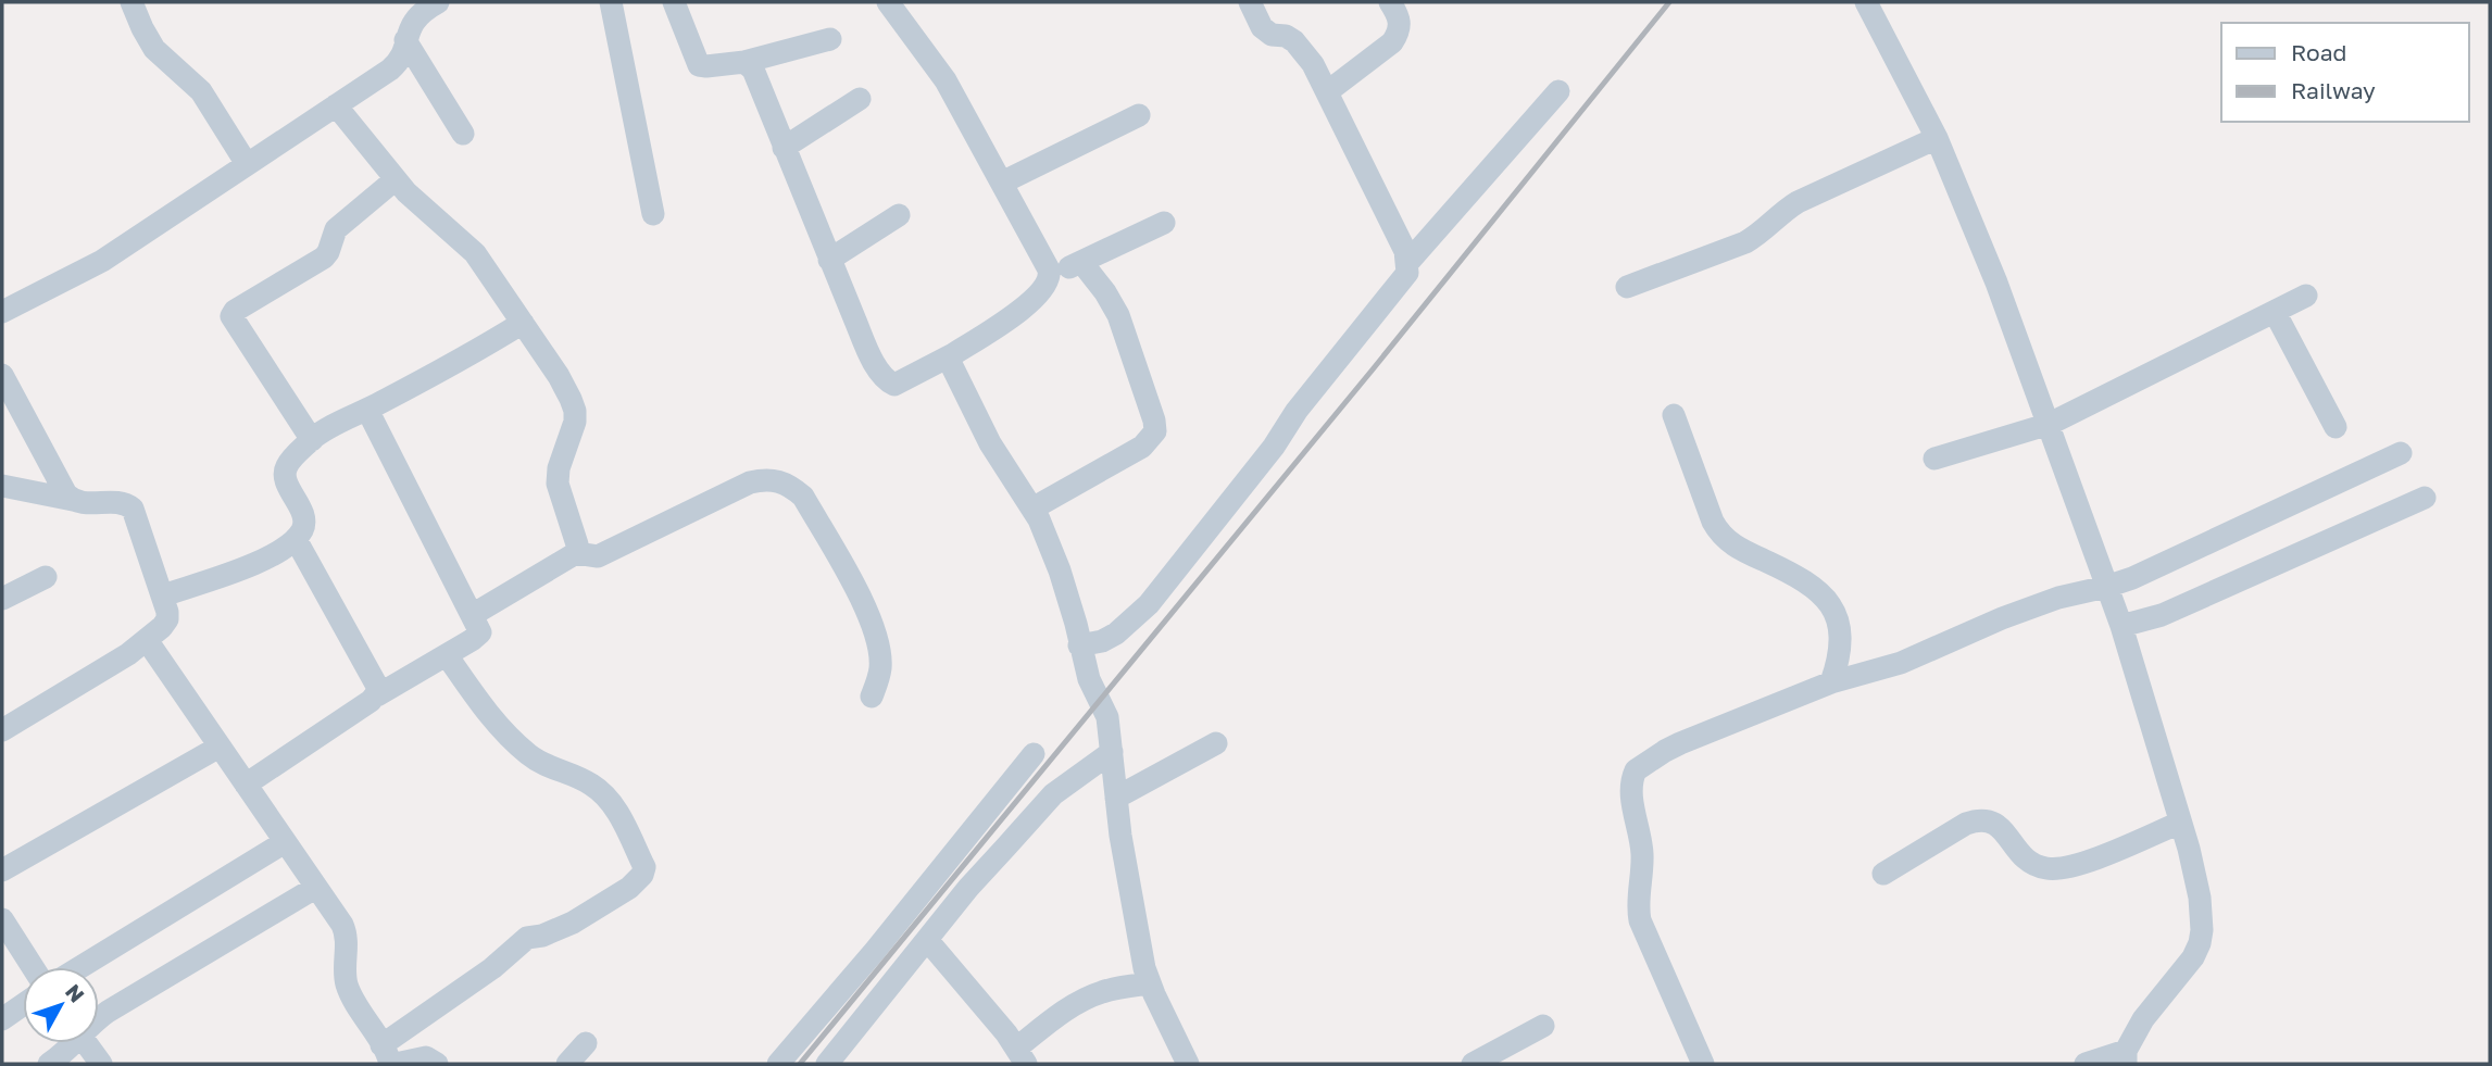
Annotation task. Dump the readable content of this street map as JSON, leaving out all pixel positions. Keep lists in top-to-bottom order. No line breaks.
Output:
{"legend":["Road","Railway"],"north":"top right"}
